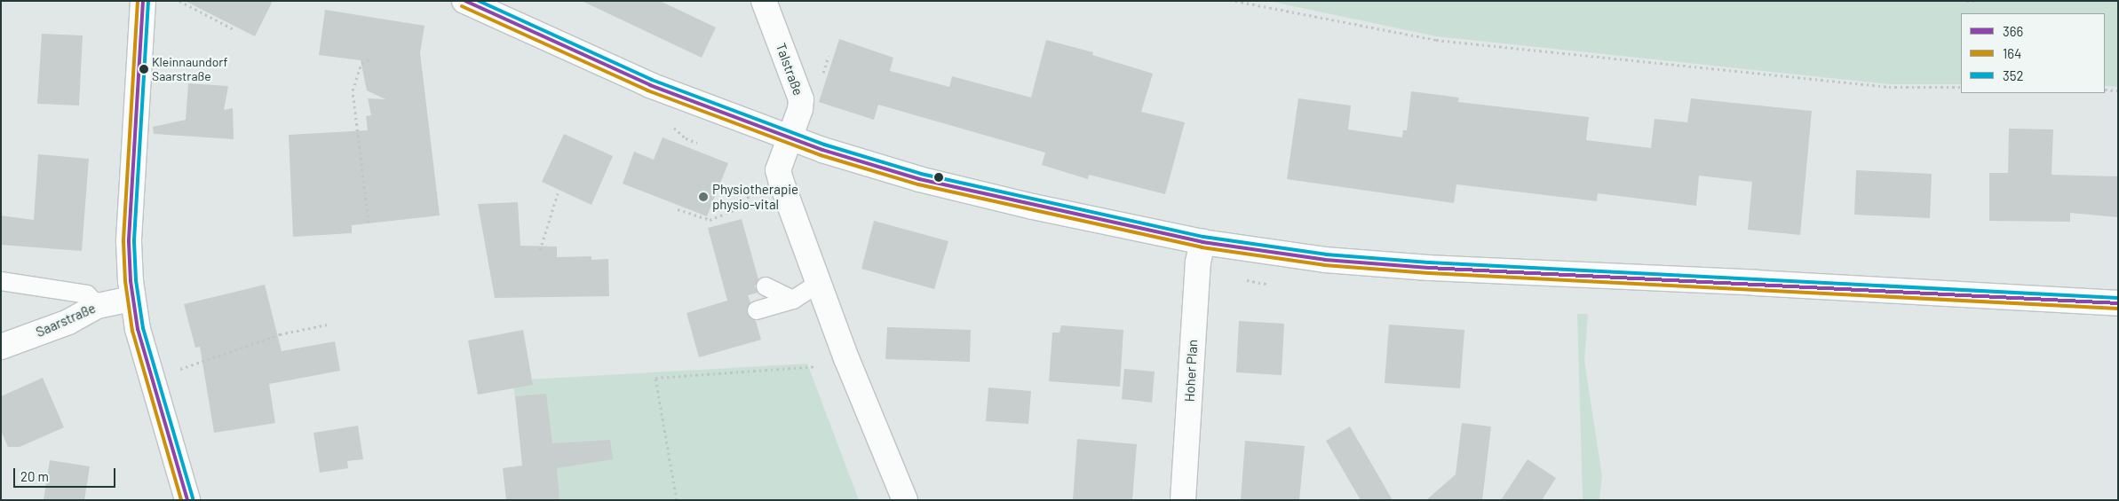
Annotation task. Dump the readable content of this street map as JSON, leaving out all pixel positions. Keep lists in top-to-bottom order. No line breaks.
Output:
{"streets":{"street":["Talstraße","Saarstraße","Hoher Plan"]},"places":["Kleinnaundorf Saarstraße","Physiotherapie physio-vital"],"lines":["transit line 366","transit line 164","transit line 352"],"legend":["366","164","352"],"scale_bar":"20 m"}
